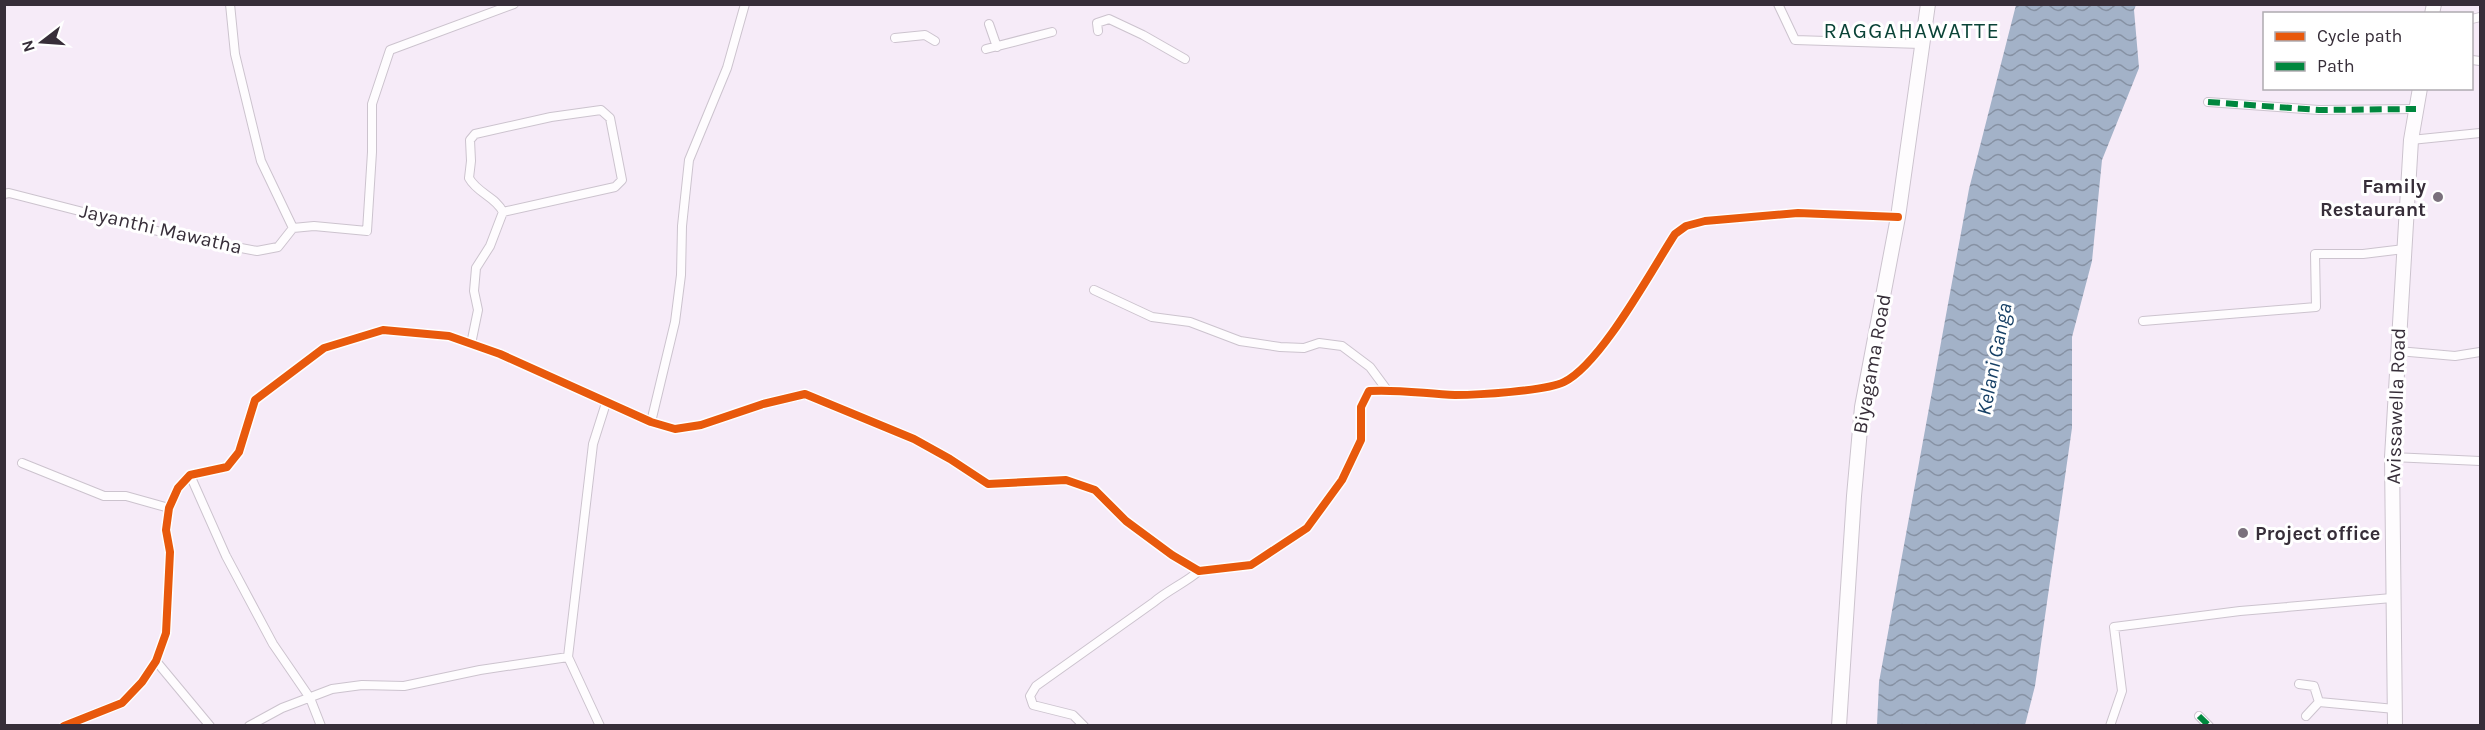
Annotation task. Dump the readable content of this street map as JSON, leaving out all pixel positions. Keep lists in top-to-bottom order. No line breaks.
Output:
{"streets":{"main road":["Biyagama Road","Avissawella Road"],"street":["Jayanthi Mawatha"]},"districts":["RAGGAHAWATTE"],"water":["Kelani Ganga"],"places":["Family Restaurant","Project office"],"legend":["Cycle path","Path"],"north":"left"}
